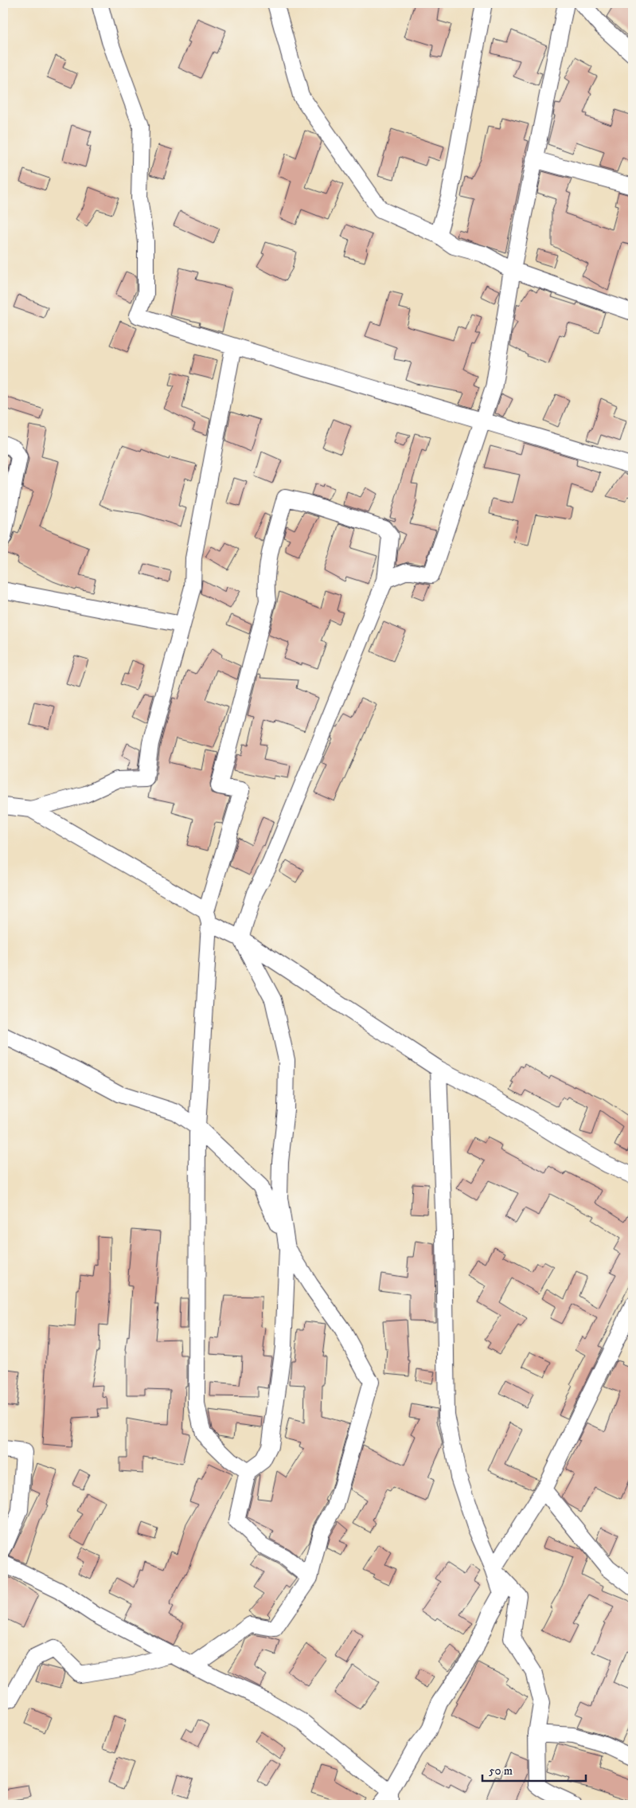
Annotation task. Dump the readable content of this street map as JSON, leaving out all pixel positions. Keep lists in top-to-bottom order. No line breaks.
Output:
{"scale_bar":"50 m"}
